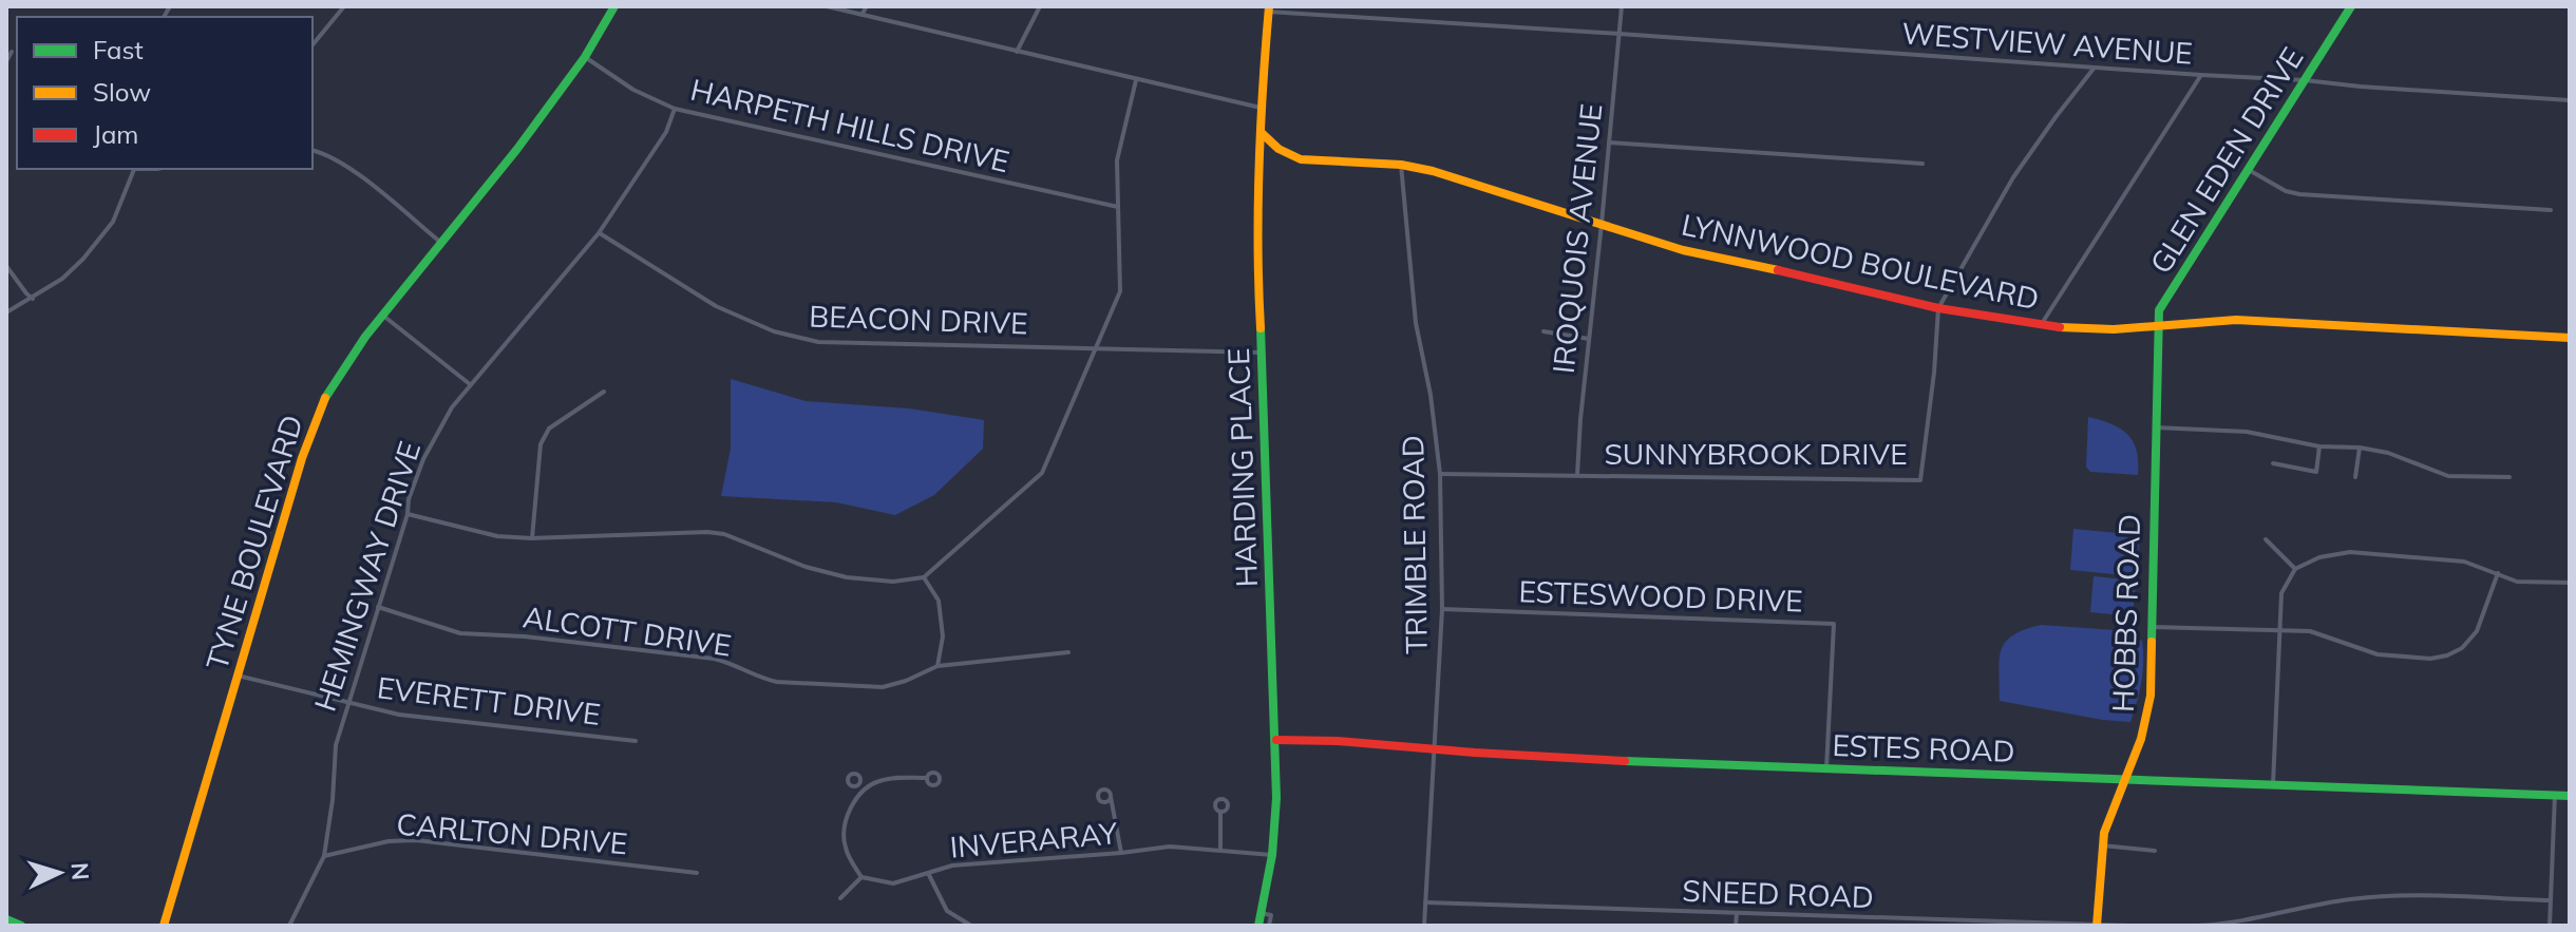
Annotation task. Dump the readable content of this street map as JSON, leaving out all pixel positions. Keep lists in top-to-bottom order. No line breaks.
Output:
{"streets":{"street":["WESTVIEW AVENUE","HARPETH HILLS DRIVE","GLEN EDEN DRIVE","IROQUOIS AVENUE","LYNNWOOD BOULEVARD","BEACON DRIVE","SUNNYBROOK DRIVE","HARDING PLACE","TYNE BOULEVARD","TRIMBLE ROAD","HEMINGWAY DRIVE","ESTESWOOD DRIVE","HOBBS ROAD","ALCOTT DRIVE","EVERETT DRIVE","ESTES ROAD","CARLTON DRIVE","INVERARAY","SNEED ROAD"]},"crossings":[["WESTVIEW AVENUE","GLEN EDEN DRIVE"],["WESTVIEW AVENUE","IROQUOIS AVENUE"],["WESTVIEW AVENUE","SUNNYBROOK DRIVE"],["WESTVIEW AVENUE","HARDING PLACE"],["HARPETH HILLS DRIVE","TYNE BOULEVARD"],["HARPETH HILLS DRIVE","HEMINGWAY DRIVE"],["GLEN EDEN DRIVE","LYNNWOOD BOULEVARD"],["GLEN EDEN DRIVE","HOBBS ROAD"],["IROQUOIS AVENUE","LYNNWOOD BOULEVARD"],["IROQUOIS AVENUE","SUNNYBROOK DRIVE"],["LYNNWOOD BOULEVARD","SUNNYBROOK DRIVE"],["LYNNWOOD BOULEVARD","HARDING PLACE"],["LYNNWOOD BOULEVARD","TRIMBLE ROAD"],["BEACON DRIVE","HARDING PLACE"],["BEACON DRIVE","HEMINGWAY DRIVE"],["SUNNYBROOK DRIVE","TRIMBLE ROAD"],["HARDING PLACE","ESTES ROAD"],["HARDING PLACE","INVERARAY"],["TYNE BOULEVARD","EVERETT DRIVE"],["TRIMBLE ROAD","ESTESWOOD DRIVE"],["TRIMBLE ROAD","ESTES ROAD"],["TRIMBLE ROAD","SNEED ROAD"],["HEMINGWAY DRIVE","ALCOTT DRIVE"],["HEMINGWAY DRIVE","EVERETT DRIVE"],["HEMINGWAY DRIVE","CARLTON DRIVE"],["ESTESWOOD DRIVE","ESTES ROAD"],["HOBBS ROAD","ESTES ROAD"],["HOBBS ROAD","SNEED ROAD"]],"legend":["Fast","Slow","Jam"],"north":"right"}
